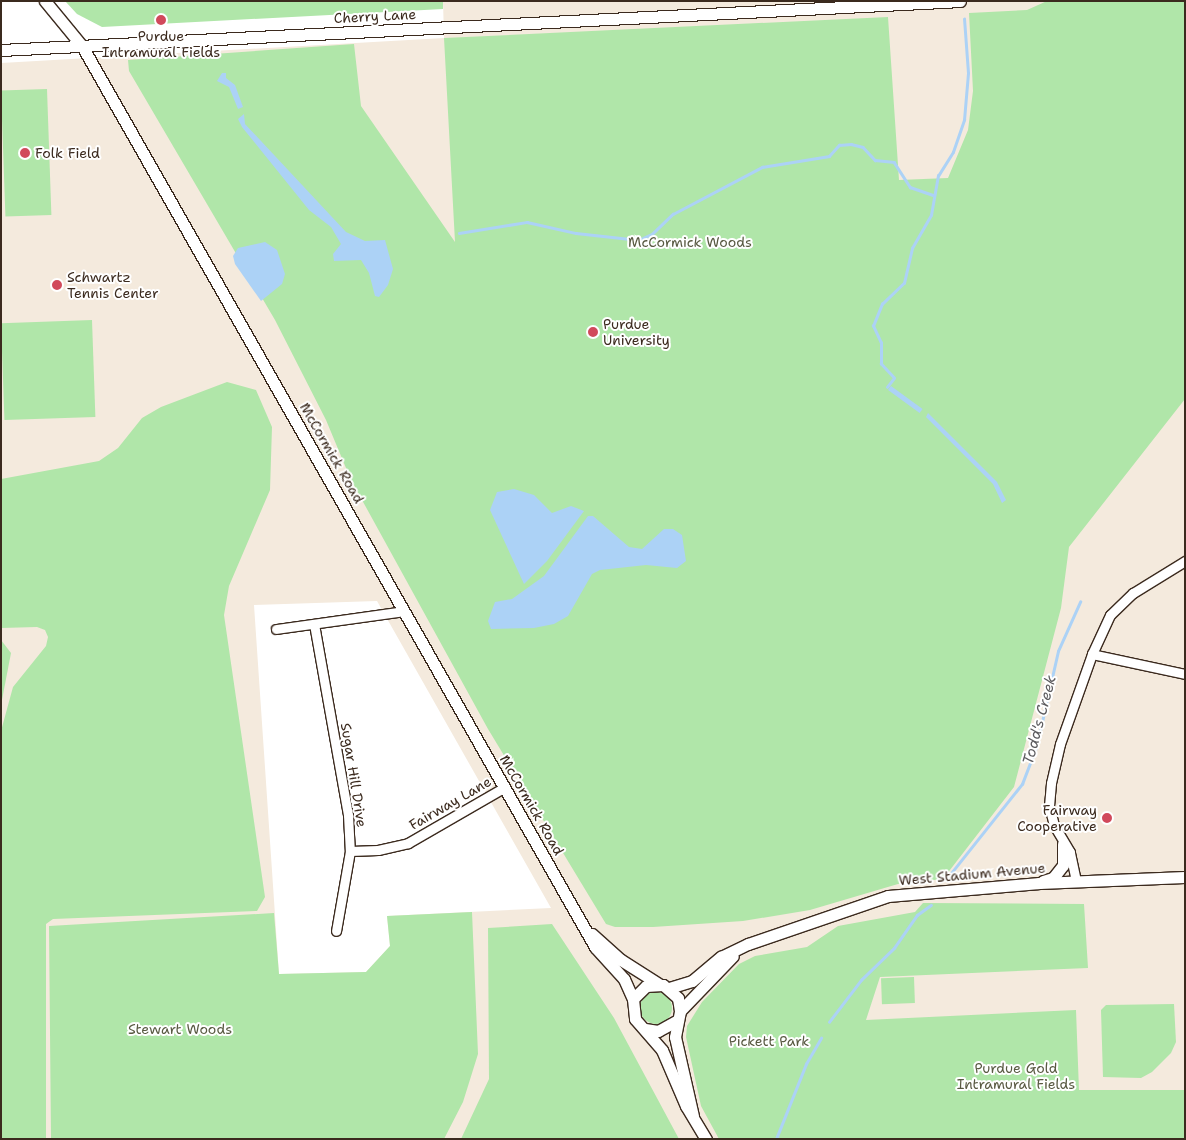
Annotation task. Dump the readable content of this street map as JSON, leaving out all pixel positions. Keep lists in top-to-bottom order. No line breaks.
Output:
{"streets":{"street":["Cherry Lane","McCormick Road","Sugar Hill Drive","Fairway Lane","West Stadium Avenue"]},"crossings":[["Cherry Lane","McCormick Road"],["McCormick Road","Fairway Lane"],["McCormick Road","West Stadium Avenue"],["Sugar Hill Drive","Fairway Lane"]],"water":["Todd's Creek"],"parks":["McCormick Woods","Stewart Woods","Pickett Park","Purdue Gold Intramural Fields"],"places":["Purdue Intramural Fields","Folk Field","Schwartz Tennis Center","Purdue University","Fairway Cooperative"]}
